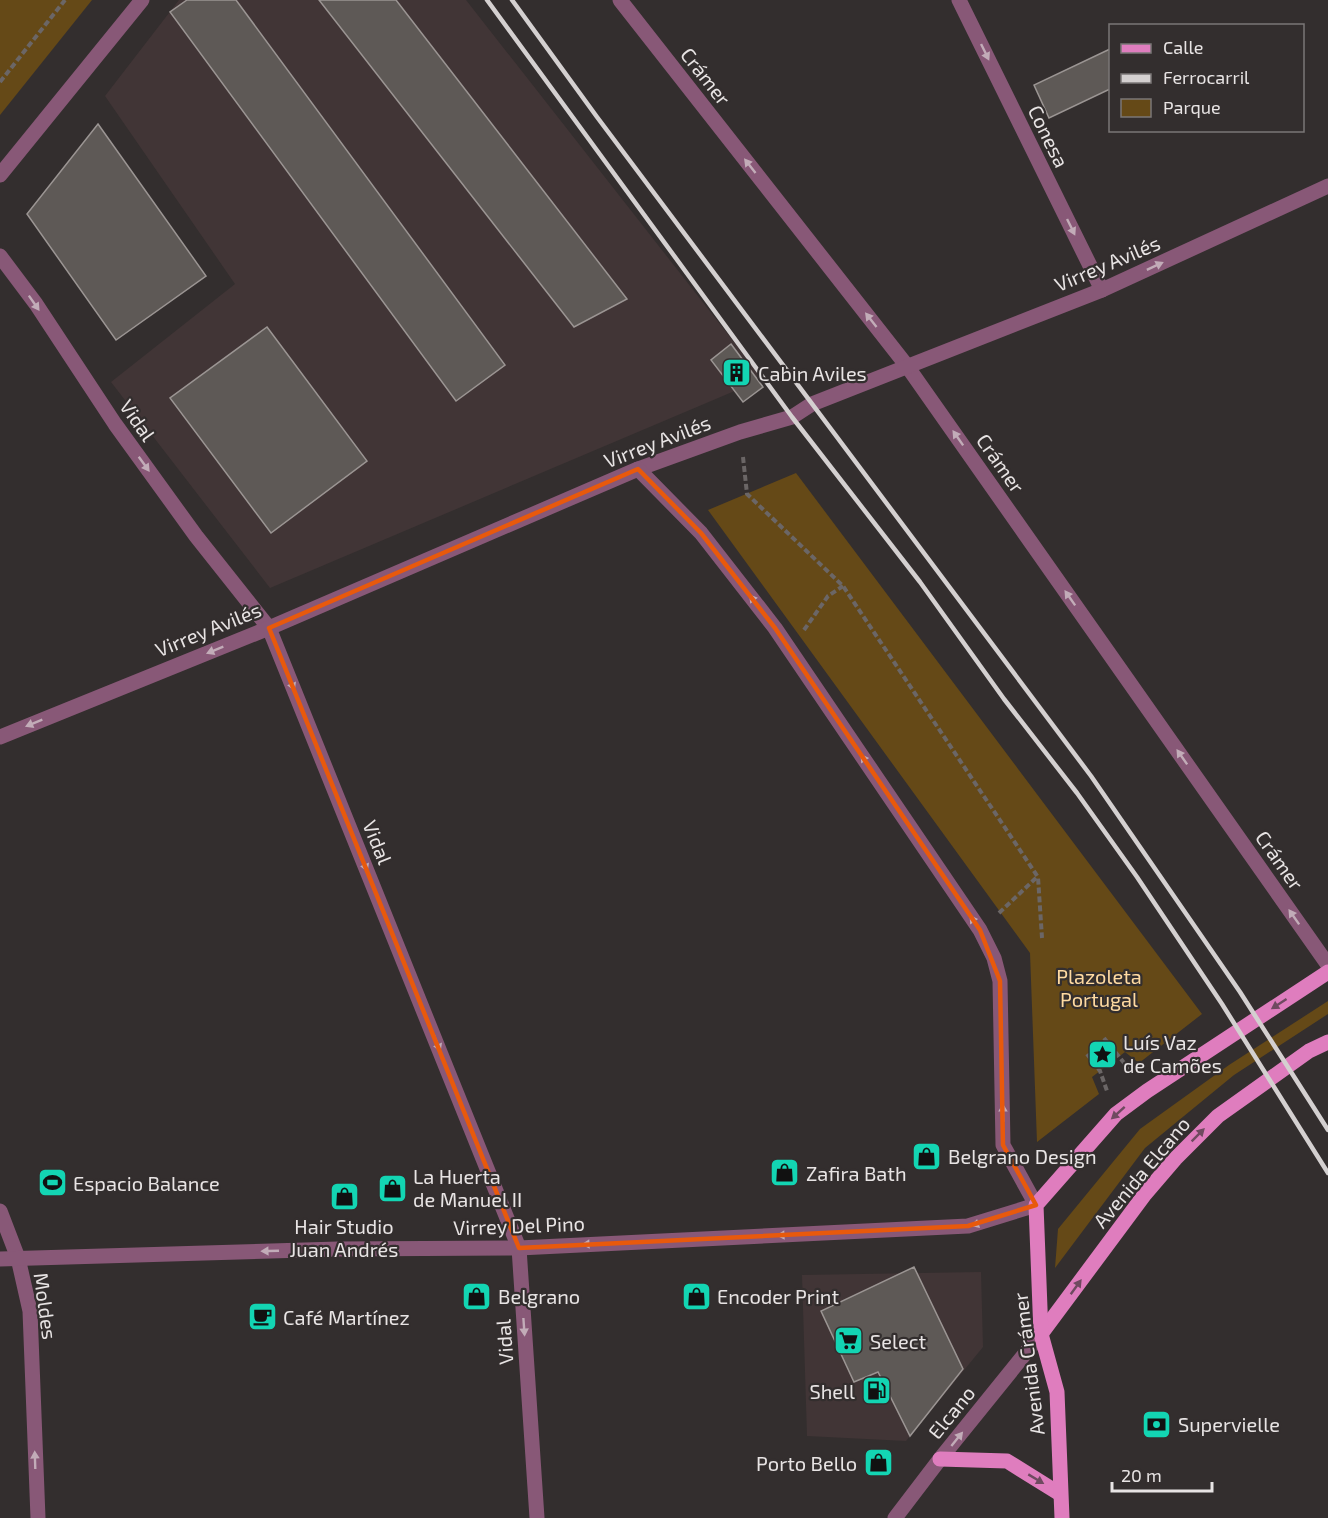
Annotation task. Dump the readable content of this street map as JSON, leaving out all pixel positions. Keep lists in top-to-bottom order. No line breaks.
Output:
{"streets":{"main road":["Avenida Elcano","Avenida Crámer"],"street":["Crámer","Conesa","Virrey Avilés","Vidal","Virrey Del Pino","Moldes","Elcano"]},"crossings":[["Crámer","Virrey Avilés"],["Conesa","Virrey Avilés"],["Virrey Avilés","Vidal"],["Vidal","Virrey Del Pino"],["Avenida Elcano","Avenida Crámer"],["Avenida Elcano","Elcano"],["Virrey Del Pino","Moldes"],["Virrey Del Pino","Avenida Crámer"],["Avenida Crámer","Elcano"]],"one_way":["Crámer","Conesa","Vidal","Virrey Del Pino","Moldes","Elcano"],"parks":["Plazoleta Portugal"],"places":{"building":["Cabin Aviles"],"place":["Luís Vaz de Camões"],"shop":["Belgrano Design","Zafira Bath","La Huerta de Manuel II","Hair Studio Juan Andrés","Belgrano","Encoder Print","Porto Bello"],"sports":["Espacio Balance"],"cafe":["Café Martínez"],"supermarket":["Select"],"fuel station":["Shell"],"bank":["Supervielle"]},"legend":["Calle","Ferrocarril","Parque"],"scale_bar":"20 m"}
